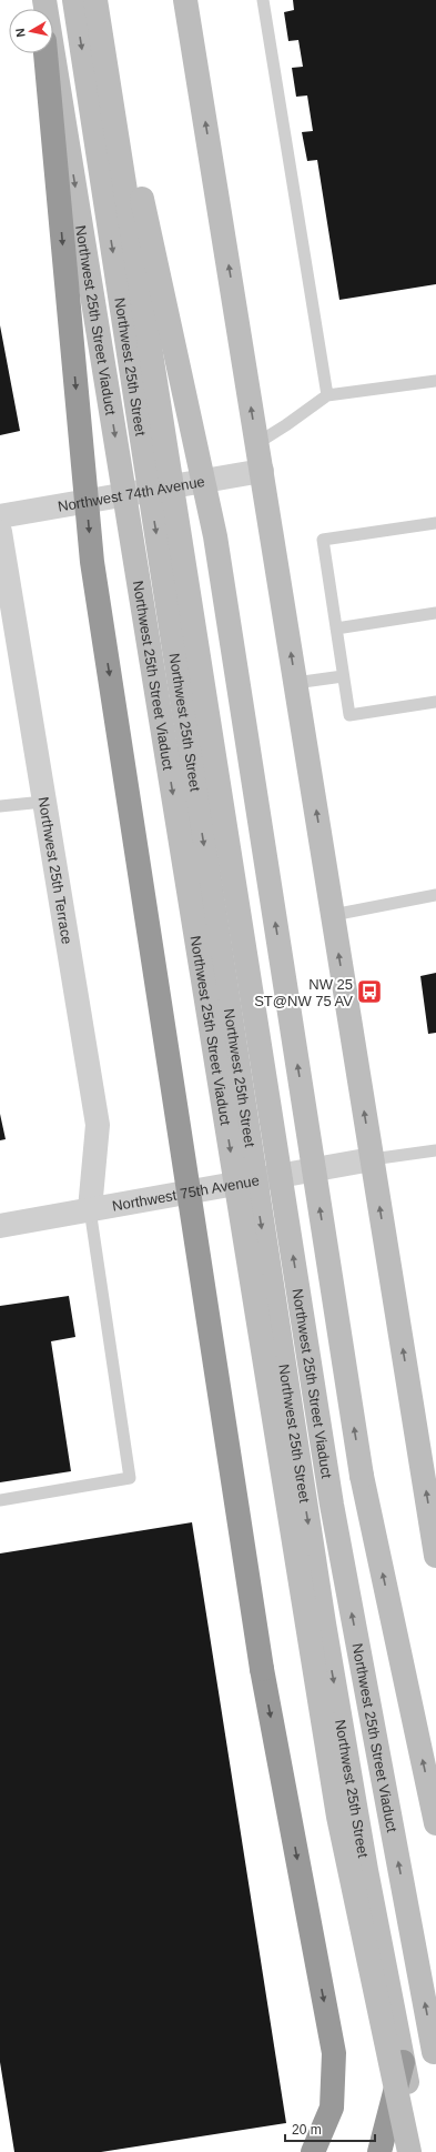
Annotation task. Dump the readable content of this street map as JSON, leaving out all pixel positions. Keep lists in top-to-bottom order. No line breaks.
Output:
{"streets":{"main road":["Northwest 25th Street Viaduct","Northwest 25th Street"],"street":["Northwest 74th Avenue","Northwest 25th Terrace","Northwest 75th Avenue"]},"crossings":[["Northwest 25th Street Viaduct","Northwest 25th Street"],["Northwest 25th Street","Northwest 74th Avenue"],["Northwest 25th Street","Northwest 75th Avenue"],["Northwest 25th Terrace","Northwest 75th Avenue"]],"places":{"bus stop":["NW 25 ST@NW 75 AV"]},"scale_bar":"20 m","north":"left"}
